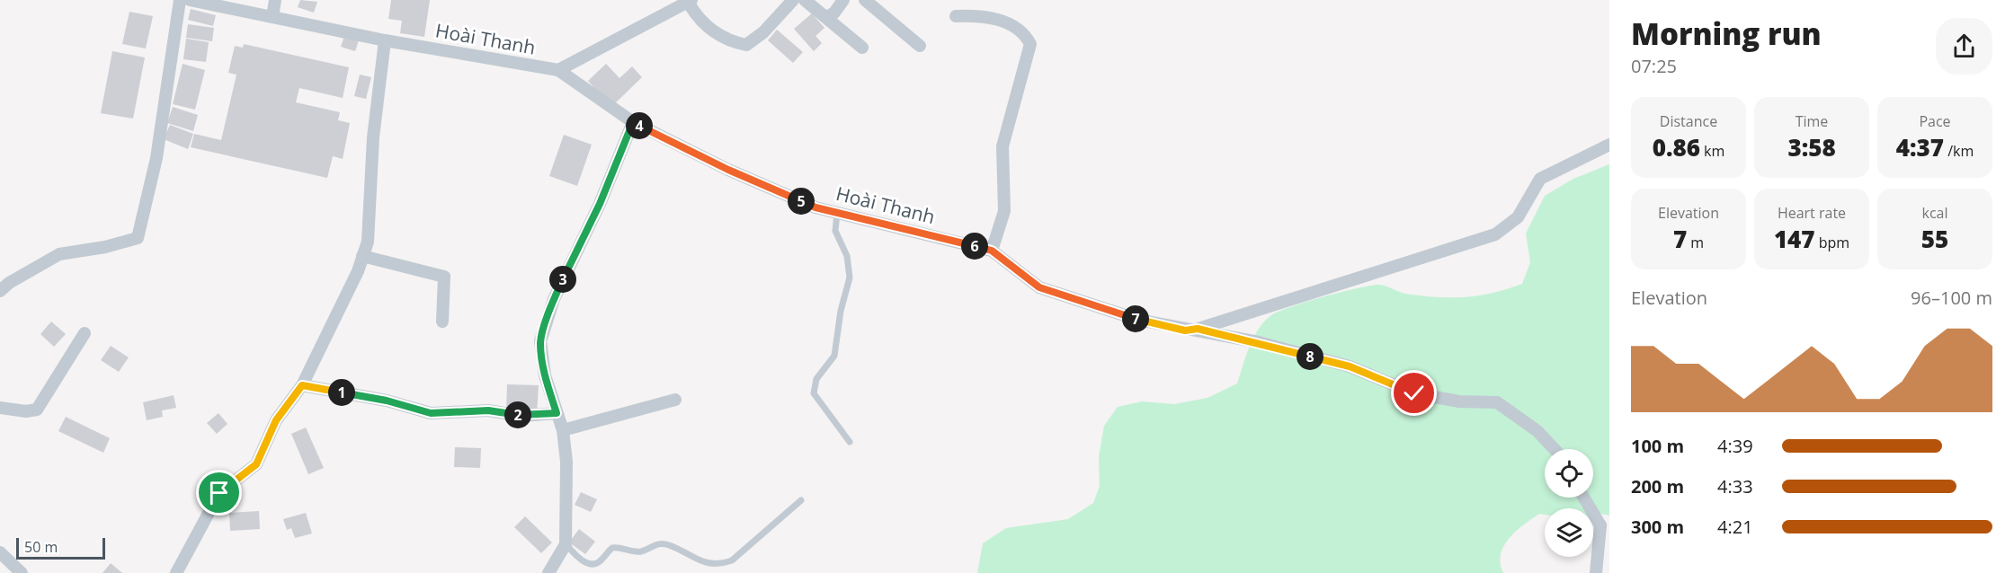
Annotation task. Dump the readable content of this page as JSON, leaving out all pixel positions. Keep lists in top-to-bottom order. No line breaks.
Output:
{"streets":{"street":["Hoài Thanh"]},"scale_bar":"50 m","page":{"heading":["Morning run","07:25"],"stats":[["Distance","0.86 km"],["Time","3:58"],["Pace","4:37 /km"],["Elevation","7 m"],["Heart rate","147 bpm"],["kcal","55"]],"pins":["4","5","6","3","7","8","1","2"],"chart":["Elevation","96–100 m"],"list":[{"name":"100 m","note":"4:39"},{"name":"200 m","note":"4:33"},{"name":"300 m","note":"4:21"}],"scale":"50 m"}}
